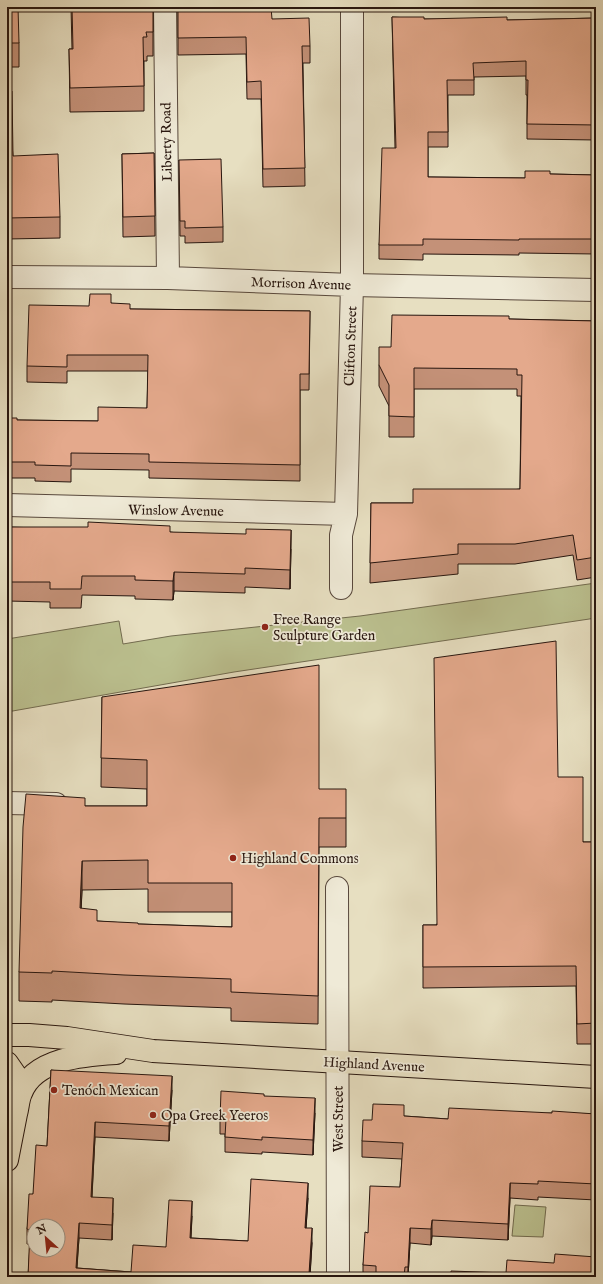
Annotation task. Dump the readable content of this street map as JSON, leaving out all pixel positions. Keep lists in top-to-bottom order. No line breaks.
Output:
{"streets":{"main road":["Highland Avenue"],"street":["Liberty Road","Morrison Avenue","Clifton Street","Winslow Avenue","West Street"]},"crossings":[["Liberty Road","Morrison Avenue"],["Morrison Avenue","Clifton Street"],["Clifton Street","Winslow Avenue"],["Highland Avenue","West Street"]],"places":["Free Range Sculpture Garden","Highland Commons","Tenóch Mexican","Opa Greek Yeeros"],"north":"top left"}
